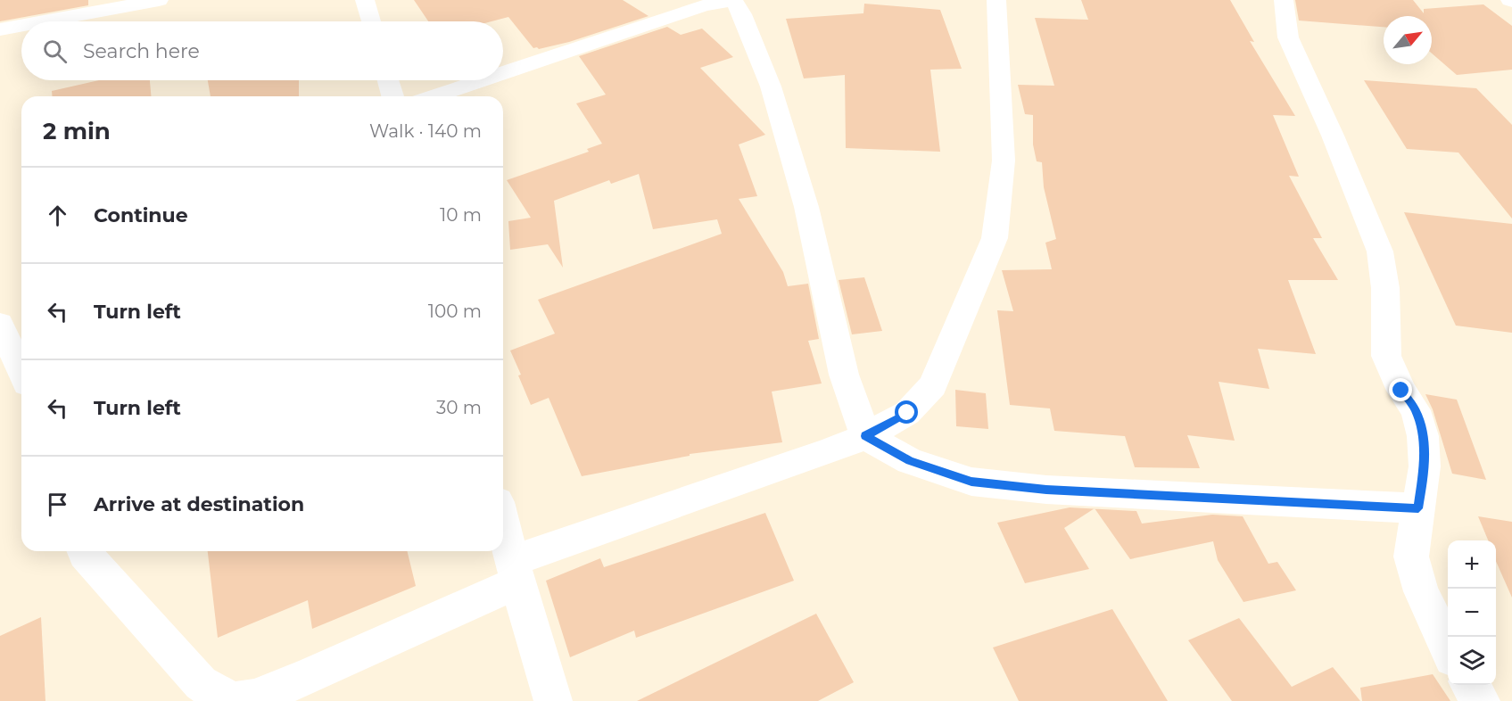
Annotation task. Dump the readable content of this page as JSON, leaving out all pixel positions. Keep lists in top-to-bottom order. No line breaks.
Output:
{"north":"top right","page":{"search":"Search here","heading":["2 min","Walk · 140 m"],"list":[["Continue","10 m"],["Turn left","100 m"],["Turn left","30 m"],"Arrive at destination"],"map_buttons":["+","−"]}}
